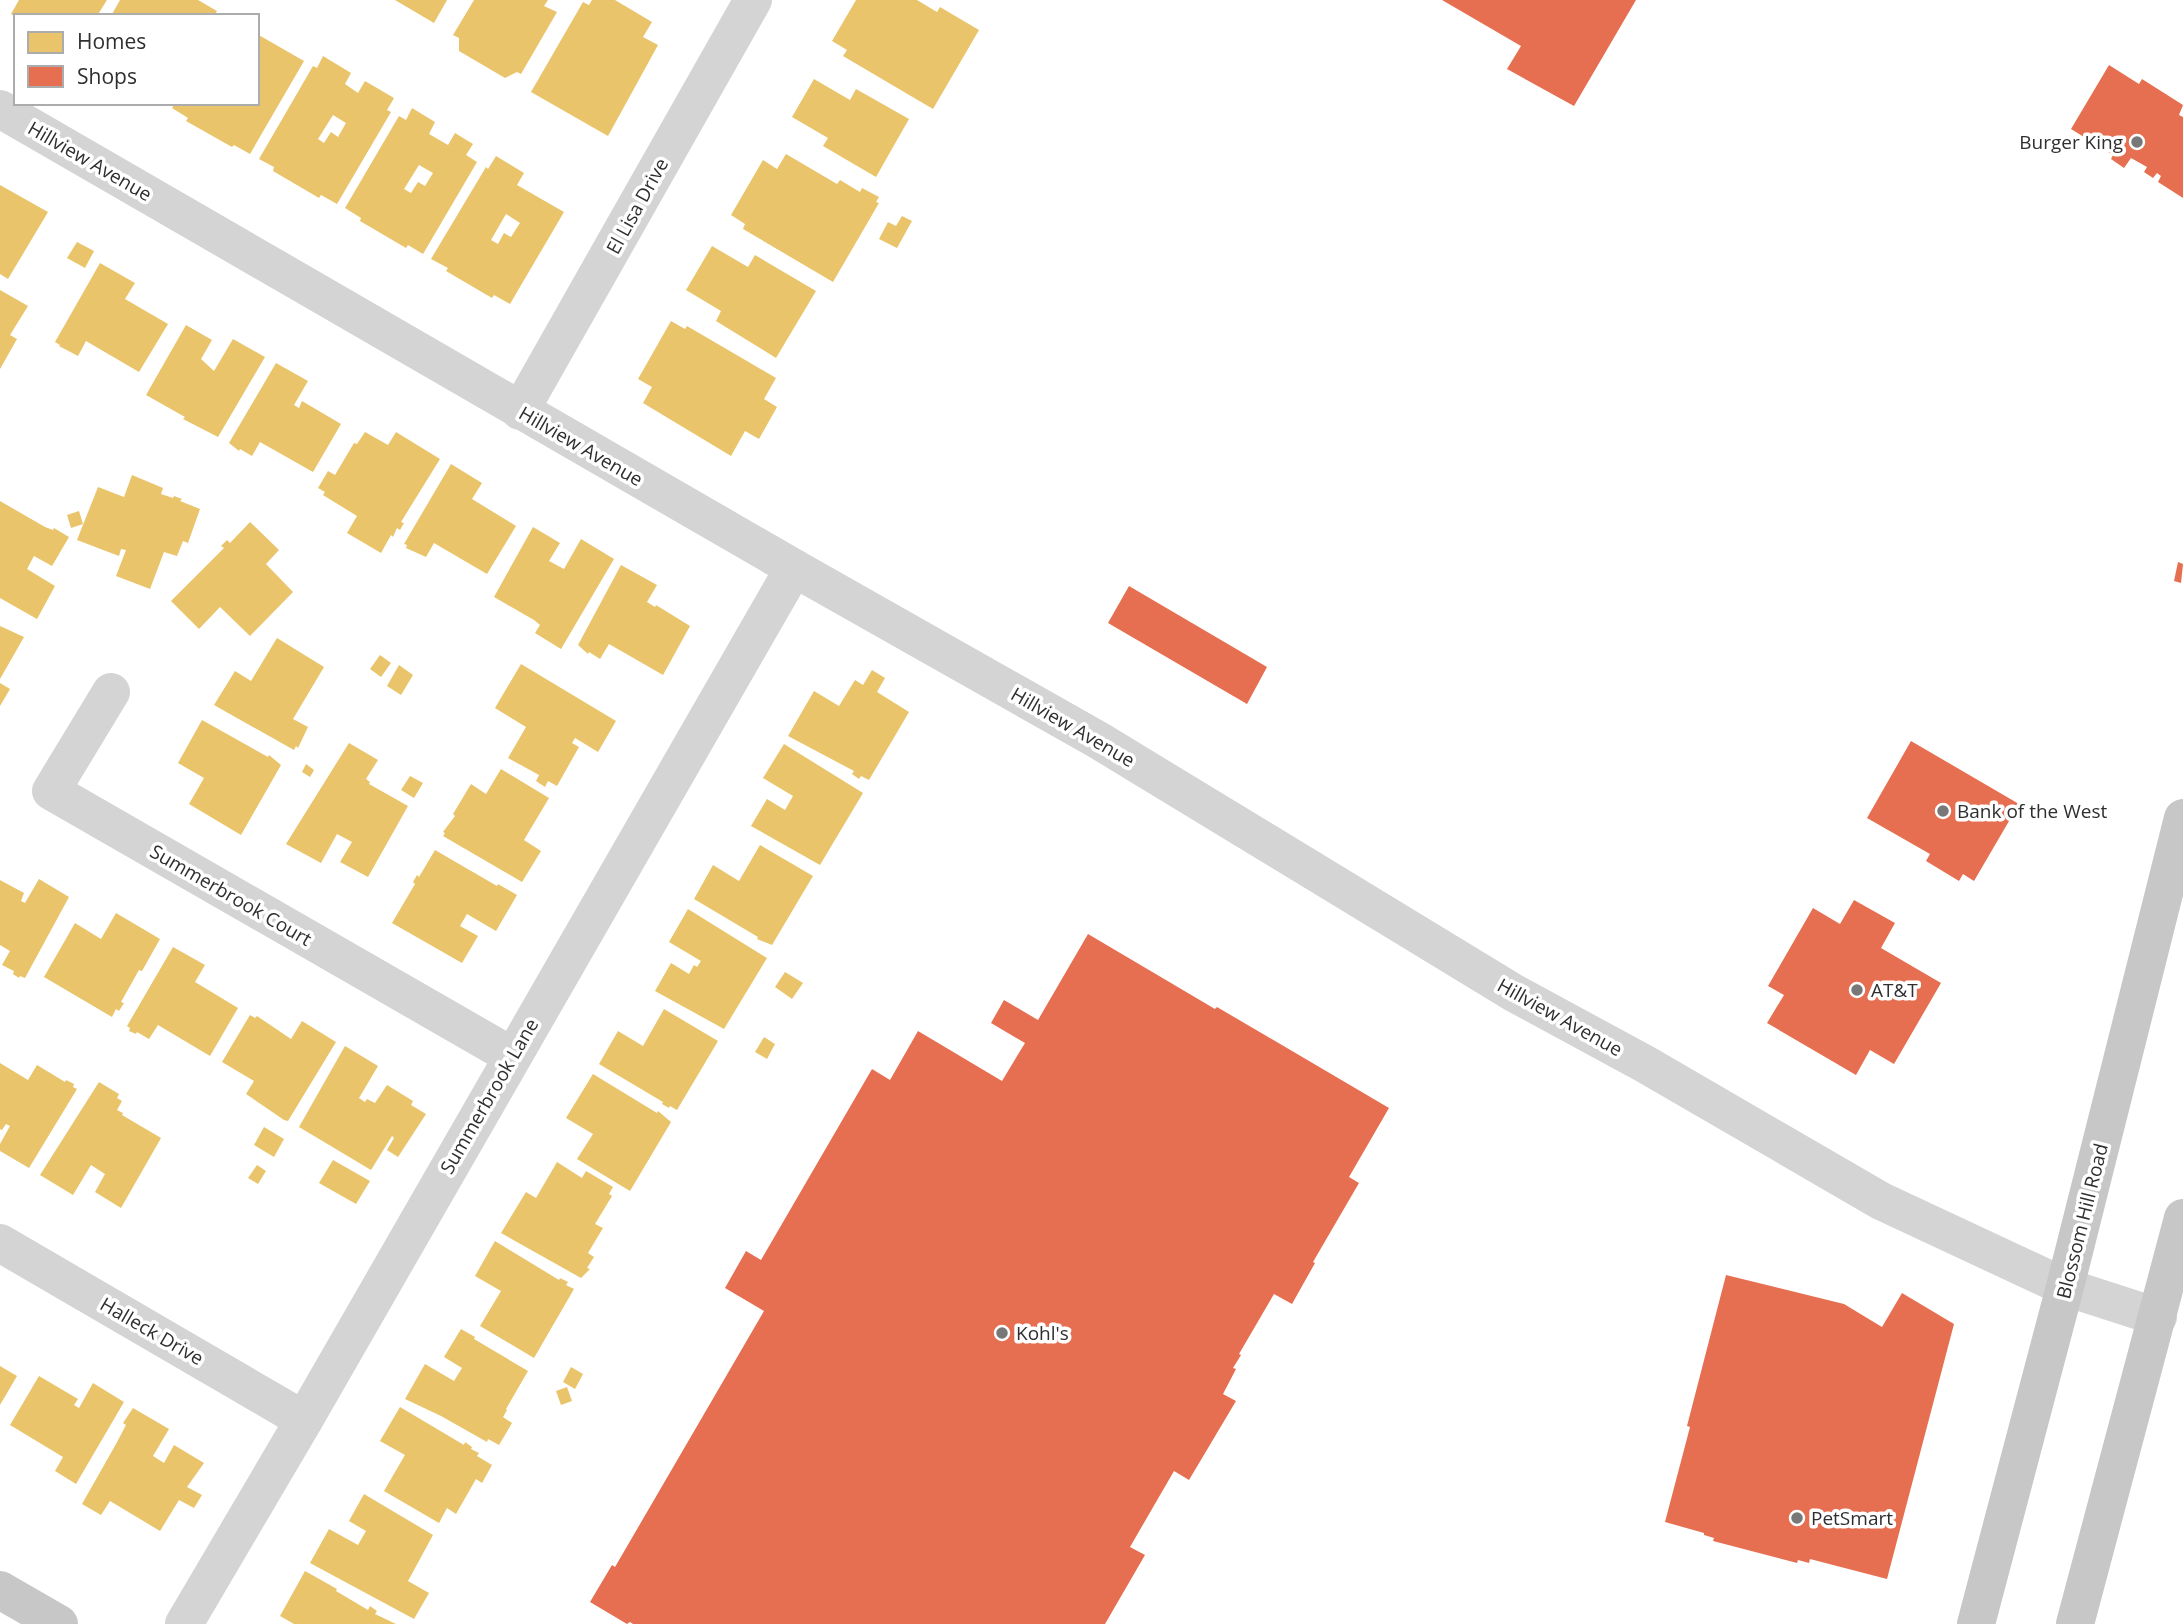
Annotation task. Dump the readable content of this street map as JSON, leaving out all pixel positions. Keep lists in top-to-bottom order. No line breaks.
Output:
{"streets":{"main road":["Blossom Hill Road"],"street":["Hillview Avenue","El Lisa Drive","Summerbrook Court","Summerbrook Lane","Halleck Drive"]},"crossings":[["Hillview Avenue","El Lisa Drive"],["Hillview Avenue","Summerbrook Lane"],["Hillview Avenue","Blossom Hill Road"],["Summerbrook Court","Summerbrook Lane"],["Summerbrook Lane","Halleck Drive"]],"places":["Burger King","Bank of the West","AT&T","Kohl's","PetSmart"],"legend":["Homes","Shops"]}
